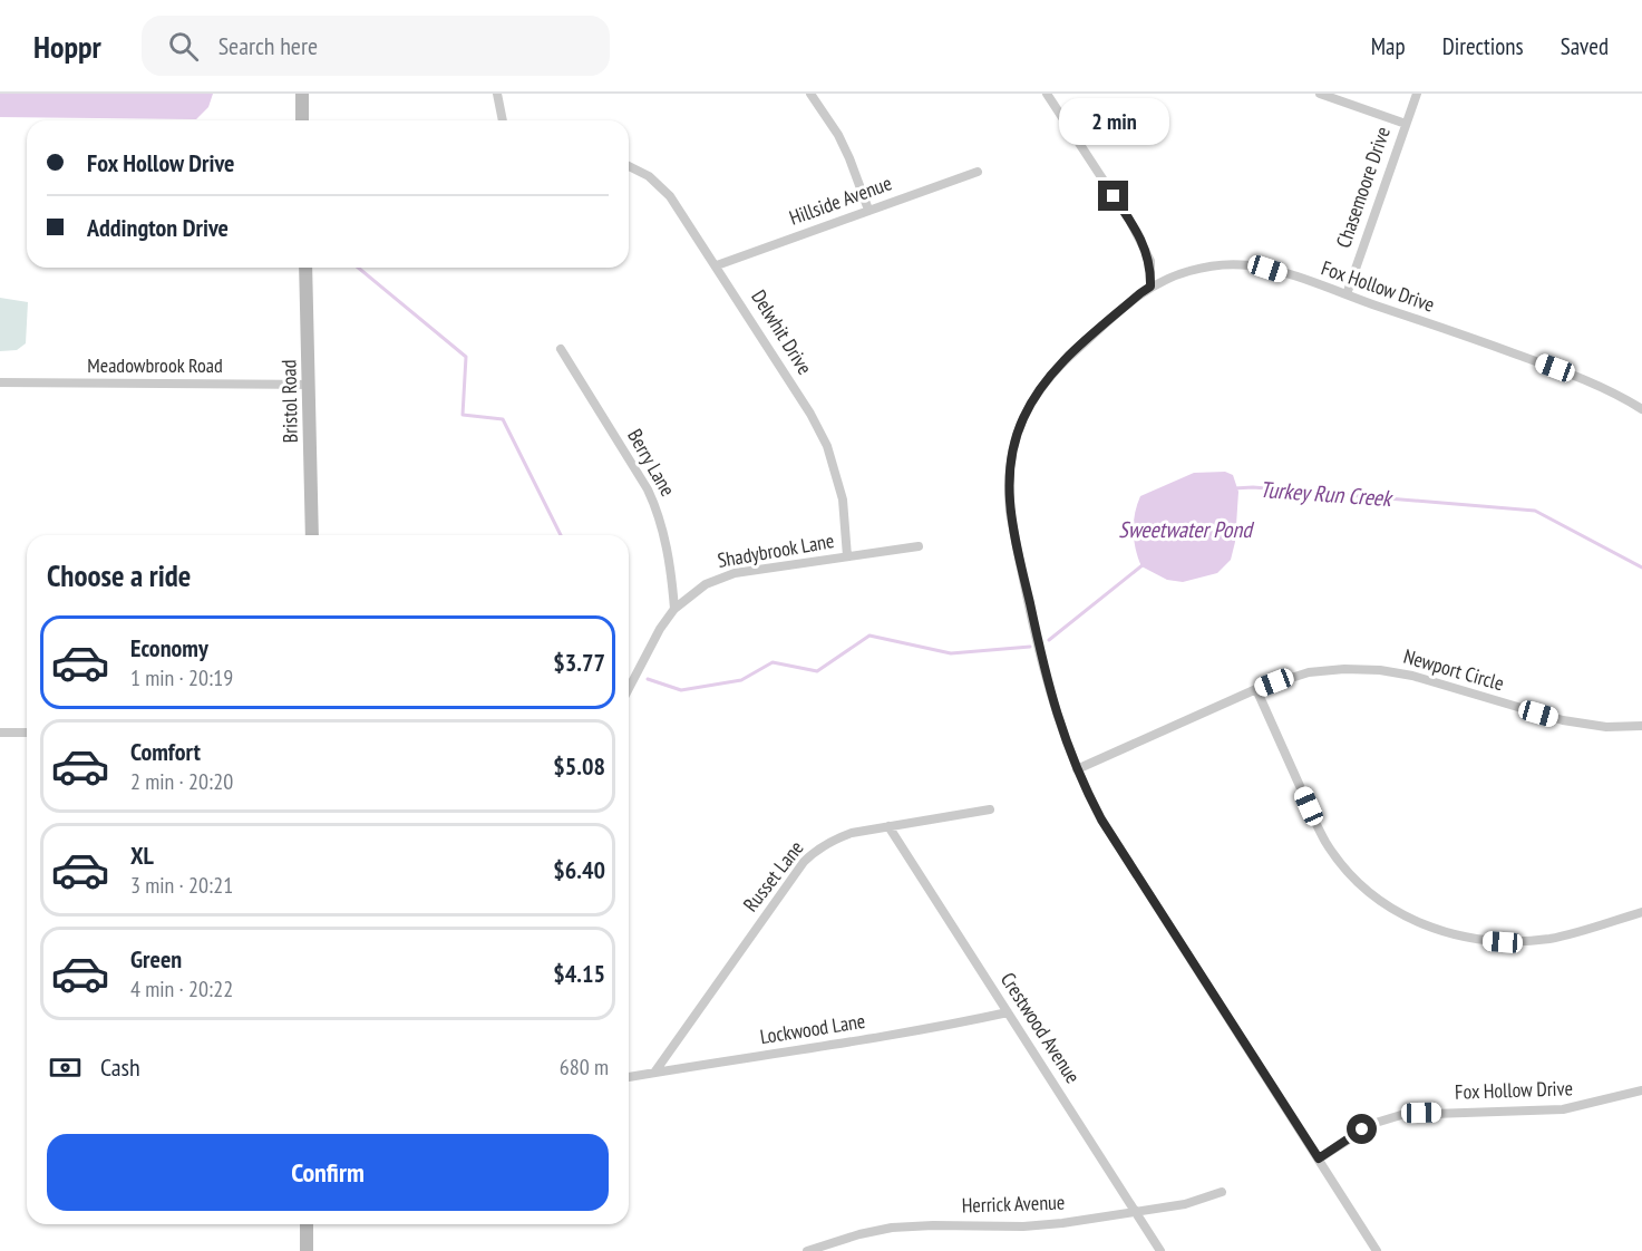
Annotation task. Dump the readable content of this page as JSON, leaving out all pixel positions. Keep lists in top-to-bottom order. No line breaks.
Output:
{"streets":{"main road":["Bristol Road"],"street":["Chasemoore Drive","Hillside Avenue","Fox Hollow Drive","Delwhit Drive","Meadowbrook Road","Berry Lane","Shadybrook Lane","Newport Circle","Russet Lane","Crestwood Avenue","Lockwood Lane","Herrick Avenue"]},"crossings":[["Chasemoore Drive","Fox Hollow Drive"],["Hillside Avenue","Delwhit Drive"],["Fox Hollow Drive","Newport Circle"],["Delwhit Drive","Shadybrook Lane"],["Meadowbrook Road","Bristol Road"],["Berry Lane","Shadybrook Lane"],["Russet Lane","Crestwood Avenue"],["Russet Lane","Lockwood Lane"],["Crestwood Avenue","Lockwood Lane"],["Crestwood Avenue","Herrick Avenue"]],"water":["Turkey Run Creek","Sweetwater Pond"],"page":{"header":"Hoppr","search":"Search here","nav":["Map","Directions","Saved"],"bubble":"2 min","banner":["Fox Hollow Drive","Addington Drive"],"heading":"Choose a ride","list":[{"name":"Economy","note":"1 min · 20:19","value":"$3.77"},{"name":"Comfort","note":"2 min · 20:20","value":"$5.08"},{"name":"XL","note":"3 min · 20:21","value":"$6.40"},{"name":"Green","note":"4 min · 20:22","value":"$4.15"}],"pay":["Cash","680 m"],"buttons":"Confirm"}}
